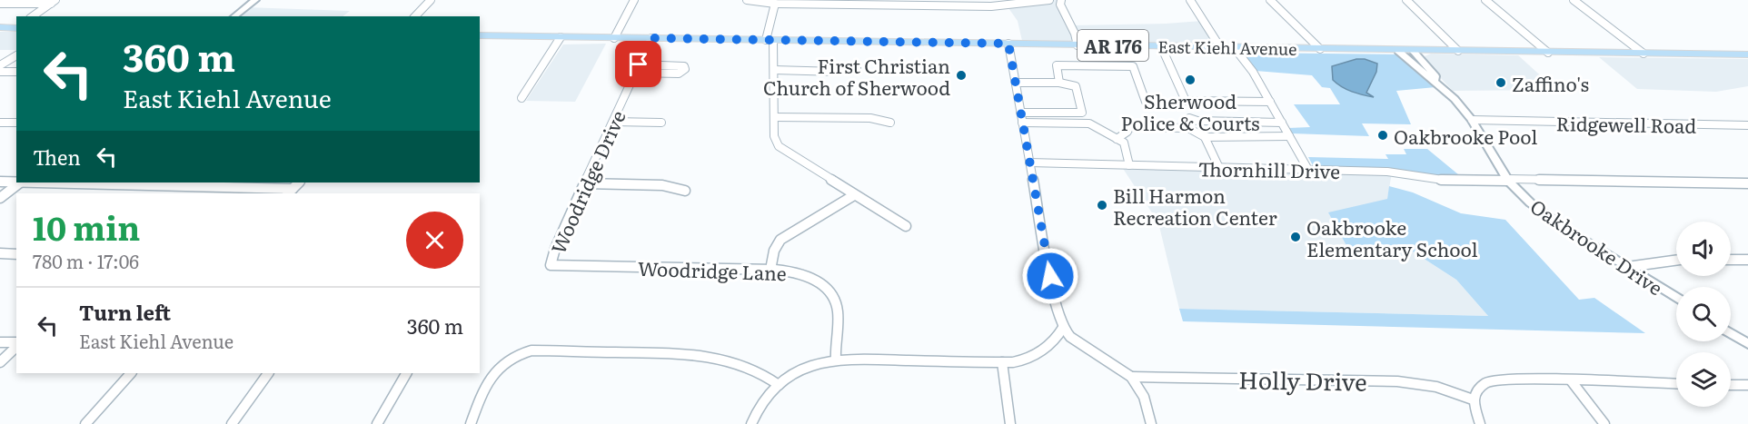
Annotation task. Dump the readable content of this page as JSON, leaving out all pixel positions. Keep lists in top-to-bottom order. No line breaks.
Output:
{"streets":{"main road":["AR 176","East Kiehl Avenue"],"street":["Ridgewell Road","Thornhill Drive","Woodridge Drive","Oakbrooke Drive","Woodridge Lane","Holly Drive"]},"crossings":[["East Kiehl Avenue","Woodridge Drive"],["East Kiehl Avenue","Oakbrooke Drive"],["Ridgewell Road","Oakbrooke Drive"],["Thornhill Drive","Oakbrooke Drive"],["Woodridge Drive","Woodridge Lane"]],"places":["First Christian Church of Sherwood","Sherwood Police & Courts","Zaffino's","Oakbrooke Pool","Bill Harmon Recreation Center","Oakbrooke Elementary School"],"page":{"turn":["360 m","East Kiehl Avenue"],"then":"Then","heading":["10 min","780 m · 17:06"],"list":[{"name":"Turn left","note":"East Kiehl Avenue","value":"360 m"}]}}
